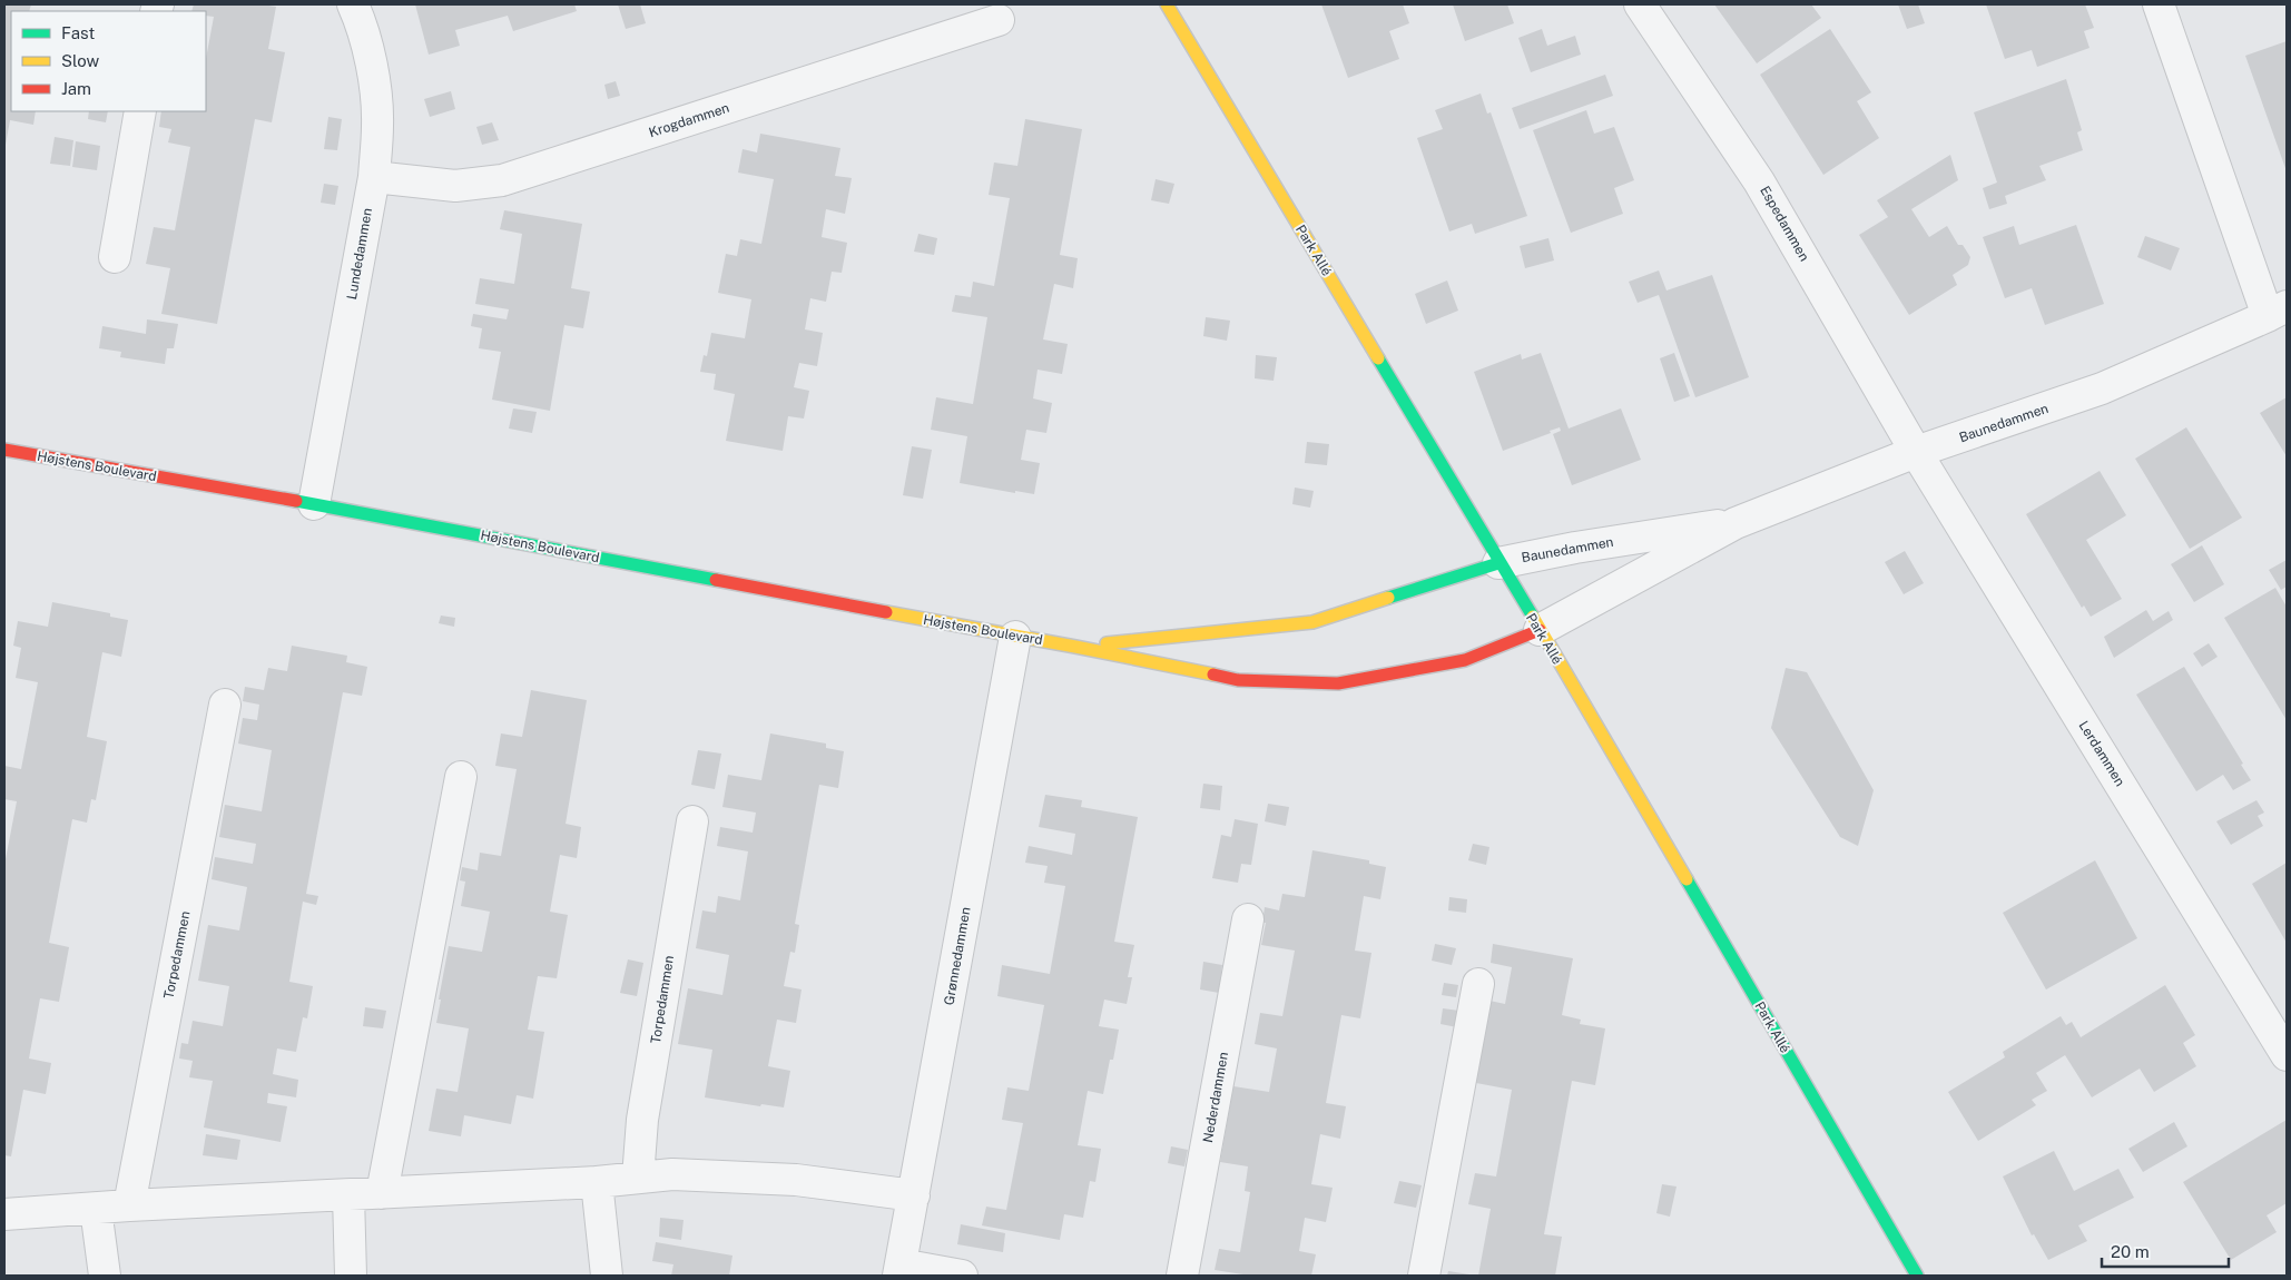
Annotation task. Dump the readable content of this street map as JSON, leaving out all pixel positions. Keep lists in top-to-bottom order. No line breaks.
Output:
{"streets":{"street":["Krogdammen","Espedammen","Park Allé","Lundedammen","Baunedammen","Højstens Boulevard","Lerdammen","Torpedammen","Grønnedammen","Nederdammen"]},"crossings":[["Krogdammen","Lundedammen"],["Espedammen","Baunedammen"],["Espedammen","Lerdammen"],["Park Allé","Baunedammen"],["Park Allé","Højstens Boulevard"],["Lundedammen","Højstens Boulevard"],["Baunedammen","Højstens Boulevard"],["Baunedammen","Lerdammen"],["Højstens Boulevard","Grønnedammen"]],"legend":["Fast","Slow","Jam"],"scale_bar":"20 m"}
